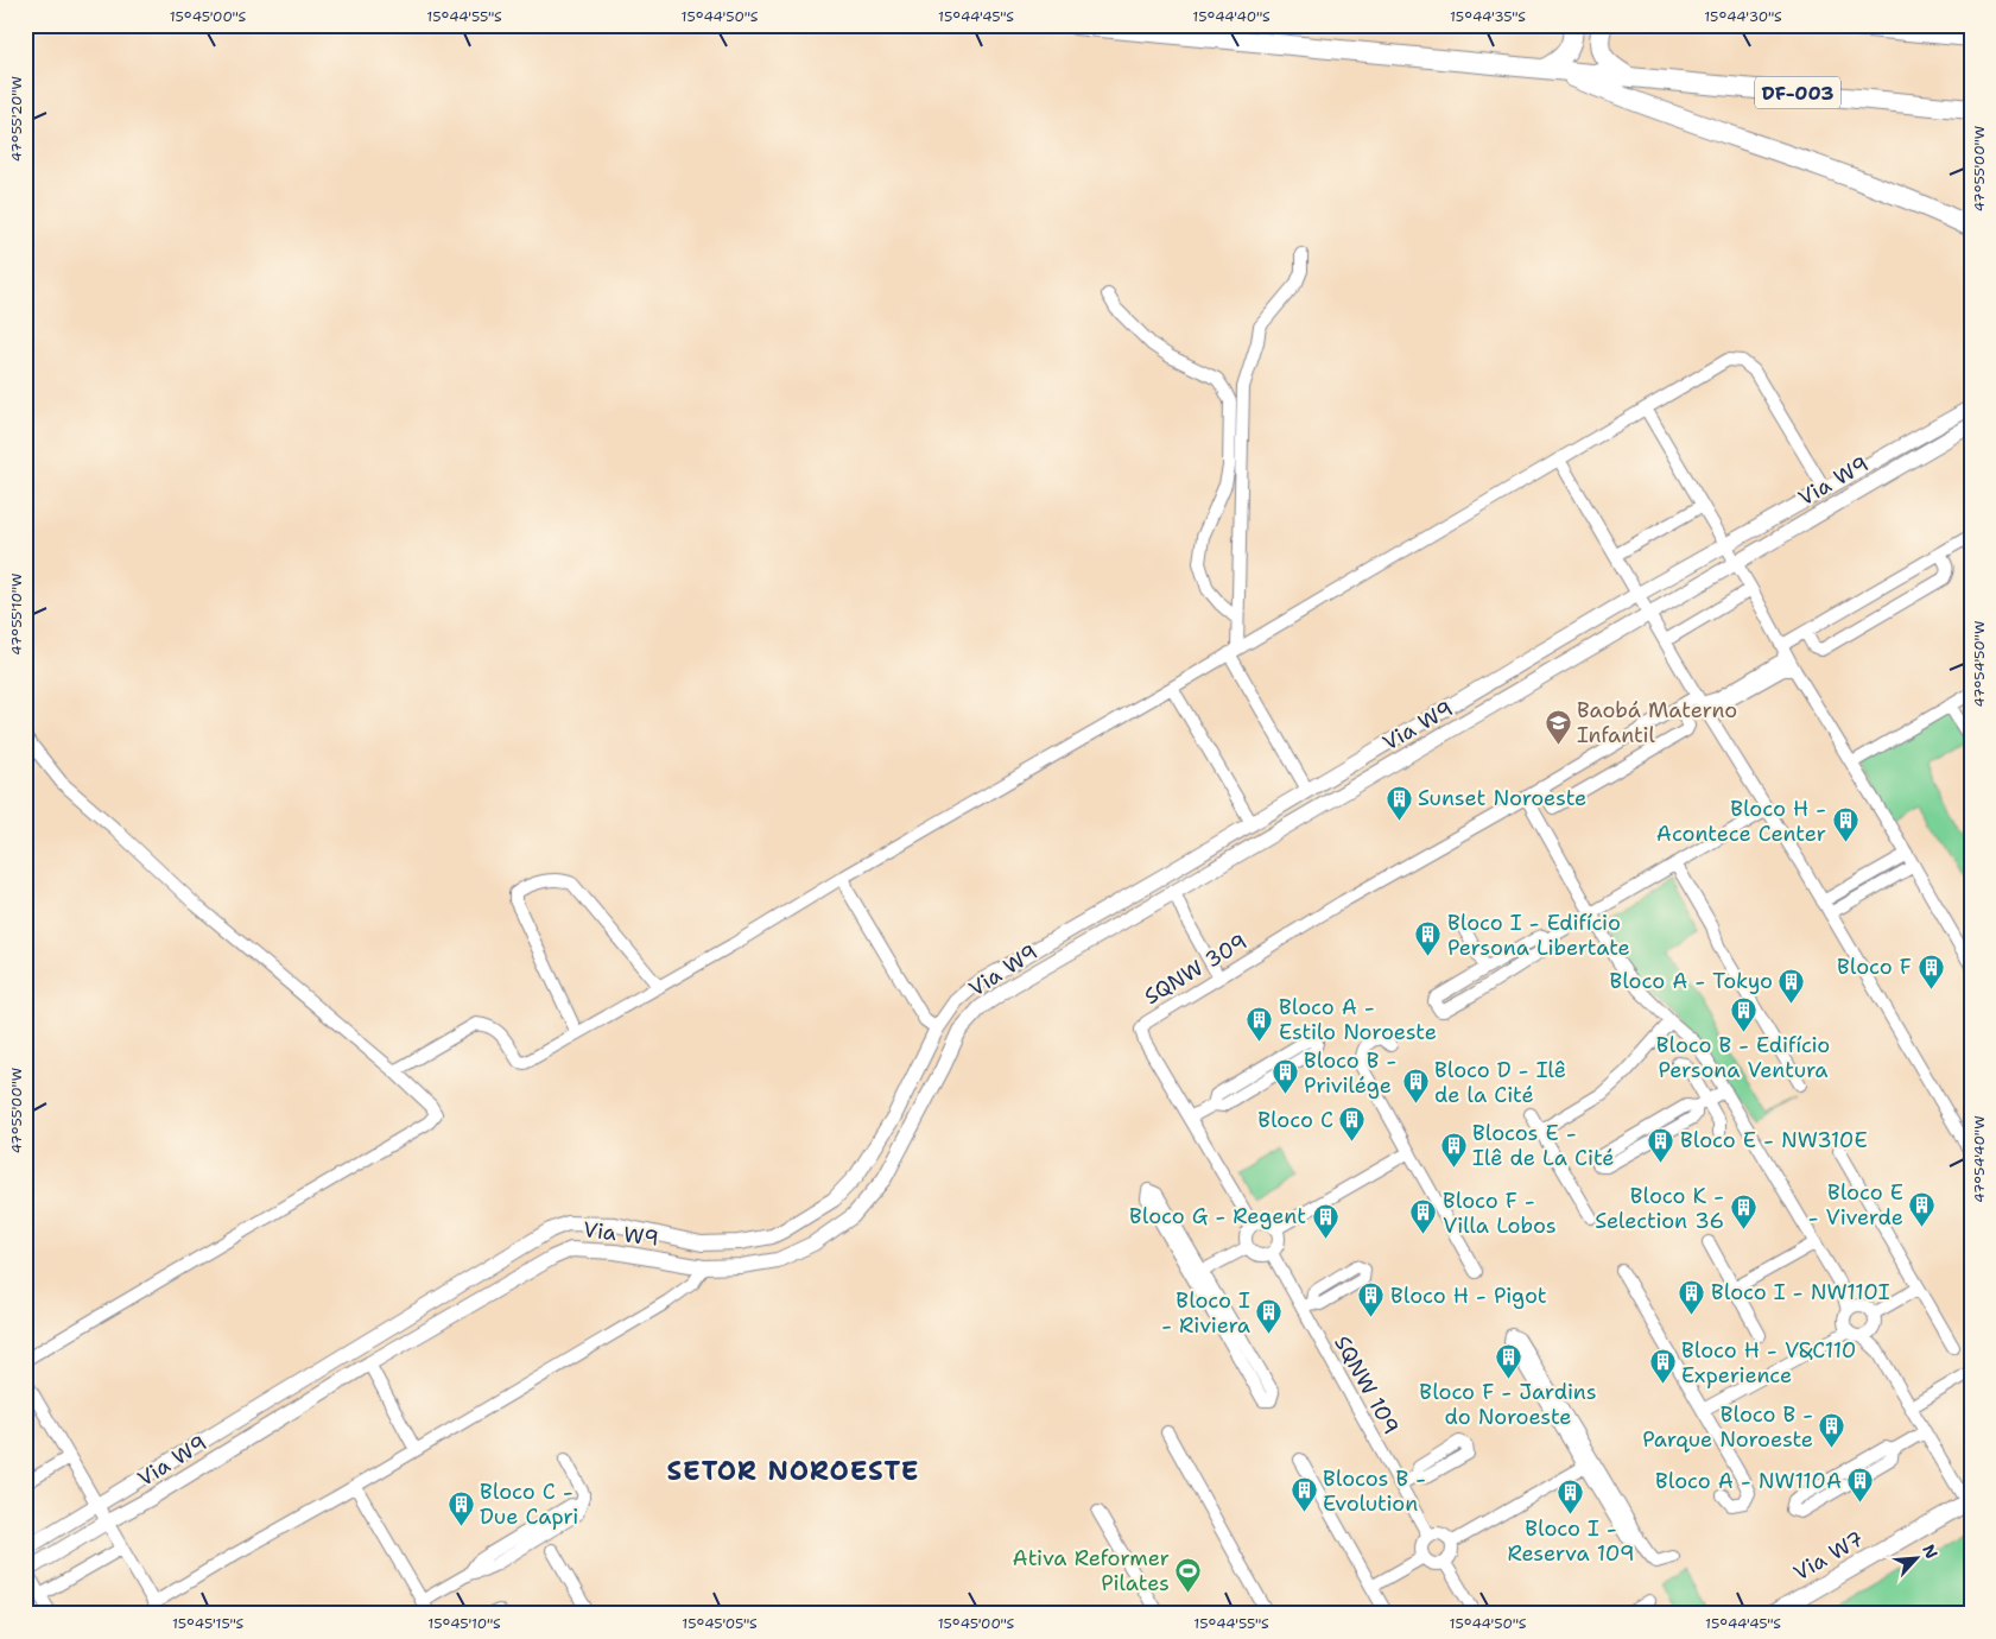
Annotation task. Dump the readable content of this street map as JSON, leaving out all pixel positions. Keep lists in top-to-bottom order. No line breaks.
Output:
{"streets":{"highway":["DF-003"],"main road":["Via W7"],"street":["Via W9","SQNW 309","SQNW 109"]},"crossings":[["SQNW 309","SQNW 109"]],"districts":["SETOR NOROESTE"],"places":{"school or university":["Baobá Materno Infantil"],"building":["Sunset Noroeste","Bloco H - Acontece Center","Bloco I - Edifício Persona Libertate","Bloco F","Bloco A - Tokyo","Bloco B - Edifício Persona Ventura","Bloco A - Estilo Noroeste","Bloco B - Privilége","Bloco D - Ilê de la Cité","Bloco C","Bloco E - NW310E","Blocos E - Ilê de La Cité","Bloco E - Viverde","Bloco K - Selection 36","Bloco F - Villa Lobos","Bloco G - Regent","Bloco I - NW110I","Bloco H - Pigot","Bloco I - Riviera","Bloco F - Jardins do Noroeste","Bloco H - V&C110 Experience","Bloco B - Parque Noroeste","Bloco A - NW110A","Blocos B - Evolution","Bloco I - Reserva 109","Bloco C - Due Capri"],"sports":["Ativa Reformer Pilates"]},"north":"top right","coordinates":["15°45'00\"S","15°44'55\"S","15°44'50\"S","15°44'45\"S","15°44'40\"S","15°44'35\"S","15°44'30\"S","47°55'20\"W","47°55'00\"W","47°55'10\"W","47°54'50\"W","47°54'40\"W","15°45'15\"S","15°45'10\"S","15°45'05\"S"]}
